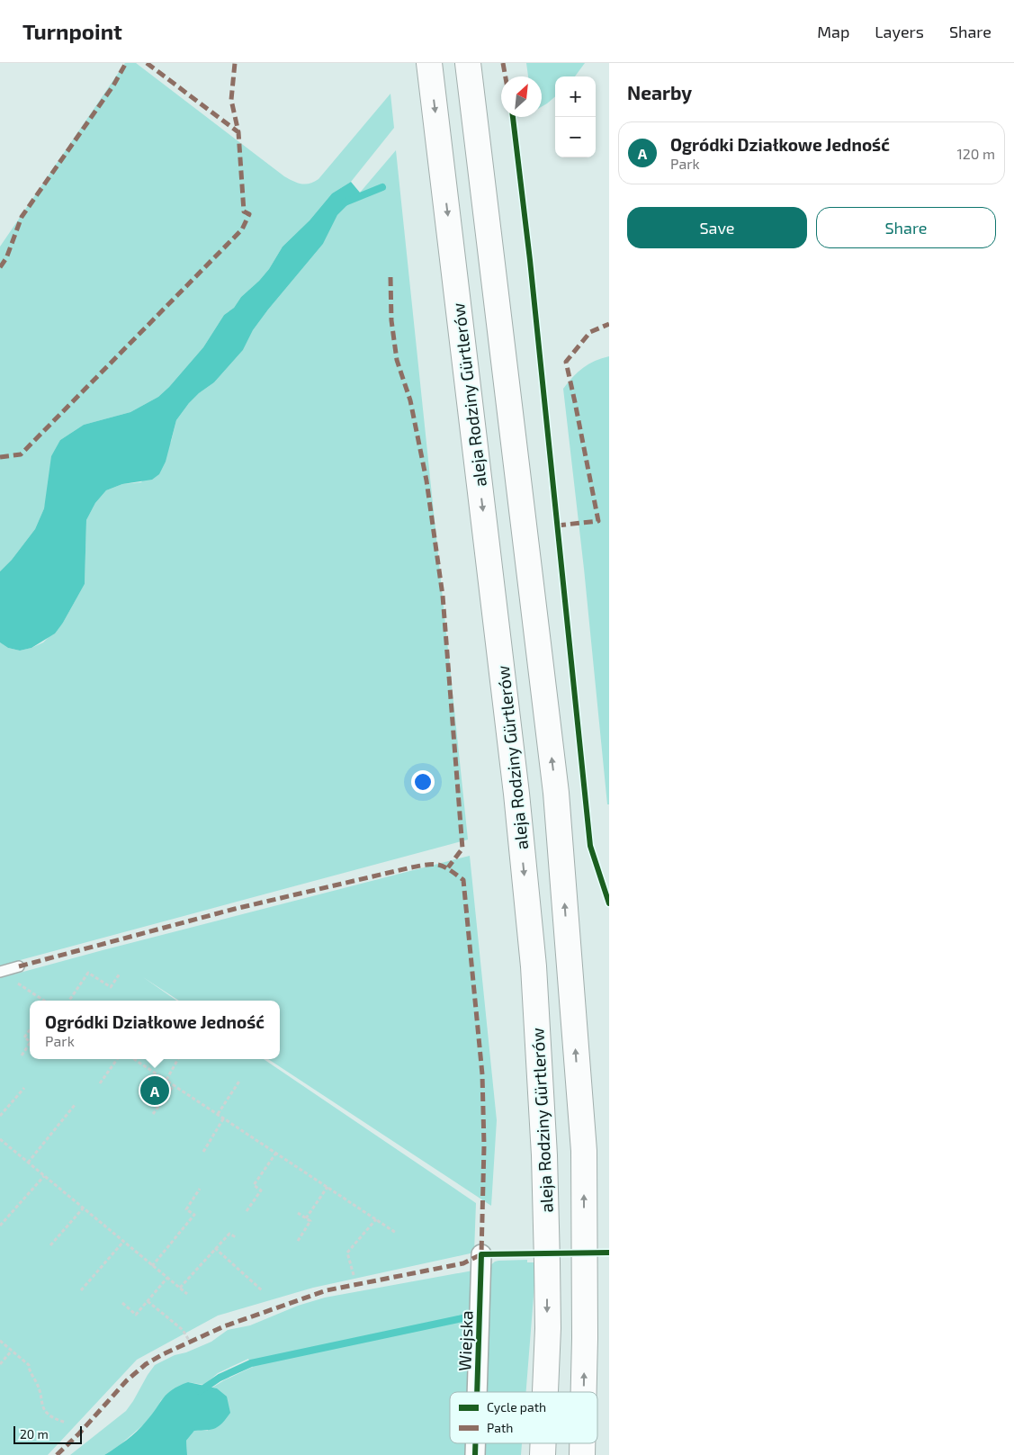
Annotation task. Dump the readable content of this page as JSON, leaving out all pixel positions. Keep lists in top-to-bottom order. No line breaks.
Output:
{"streets":{"main road":["aleja Rodziny Gürtlerów"],"street":["Wiejska"]},"legend":["Cycle path","Path"],"scale_bar":"20 m","north":"top right","page":{"header":"Turnpoint","nav":["Map","Layers","Share"],"heading":"Nearby","map_buttons":["+","−"],"list":[{"mark":"A","name":"Ogródki Działkowe Jedność","note":"Park","value":"120 m"}],"buttons":["Save","Share"],"popup":["Ogródki Działkowe Jedność","Park"],"pins":"A","scale":"20 m"}}
